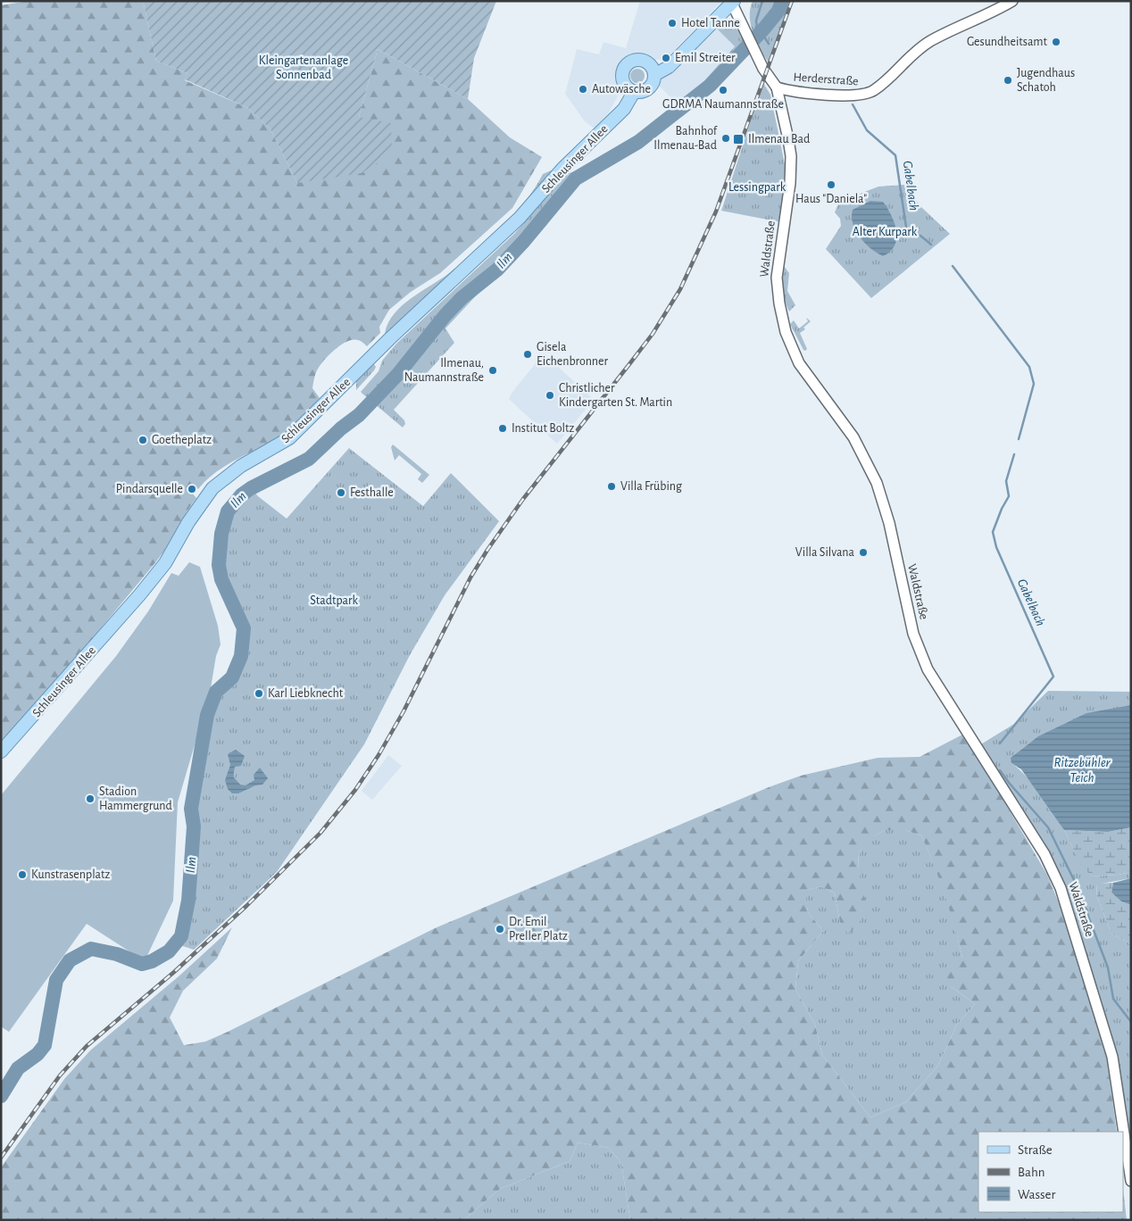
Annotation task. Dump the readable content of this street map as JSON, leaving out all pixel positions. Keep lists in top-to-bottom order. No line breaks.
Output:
{"streets":{"main road":["Schleusinger Allee"],"street":["Herderstraße","Waldstraße"]},"crossings":[["Herderstraße","Waldstraße"]],"water":["Gabelbach","Ilm","Ritzebühler Teich"],"parks":["Kleingartenanlage Sonnenbad","Lessingpark","Alter Kurpark","Stadtpark"],"places":{"other":["Hotel Tanne","Gesundheitsamt","Emil Streiter","Jugendhaus Schatoh","Autowäsche","GDRMA Naumannstraße","Bahnhof Ilmenau-Bad","Haus \"Daniela\"","Gisela Eichenbronner","Ilmenau, Naumannstraße","Christlicher Kindergarten St. Martin","Institut Boltz","Goetheplatz","Villa Frübing","Pindarsquelle","Festhalle","Villa Silvana","Karl Liebknecht","Stadion Hammergrund","Kunstrasenplatz","Dr. Emil Preller Platz"],"transit":["Ilmenau Bad"]},"legend":["Straße","Bahn","Wasser"]}
